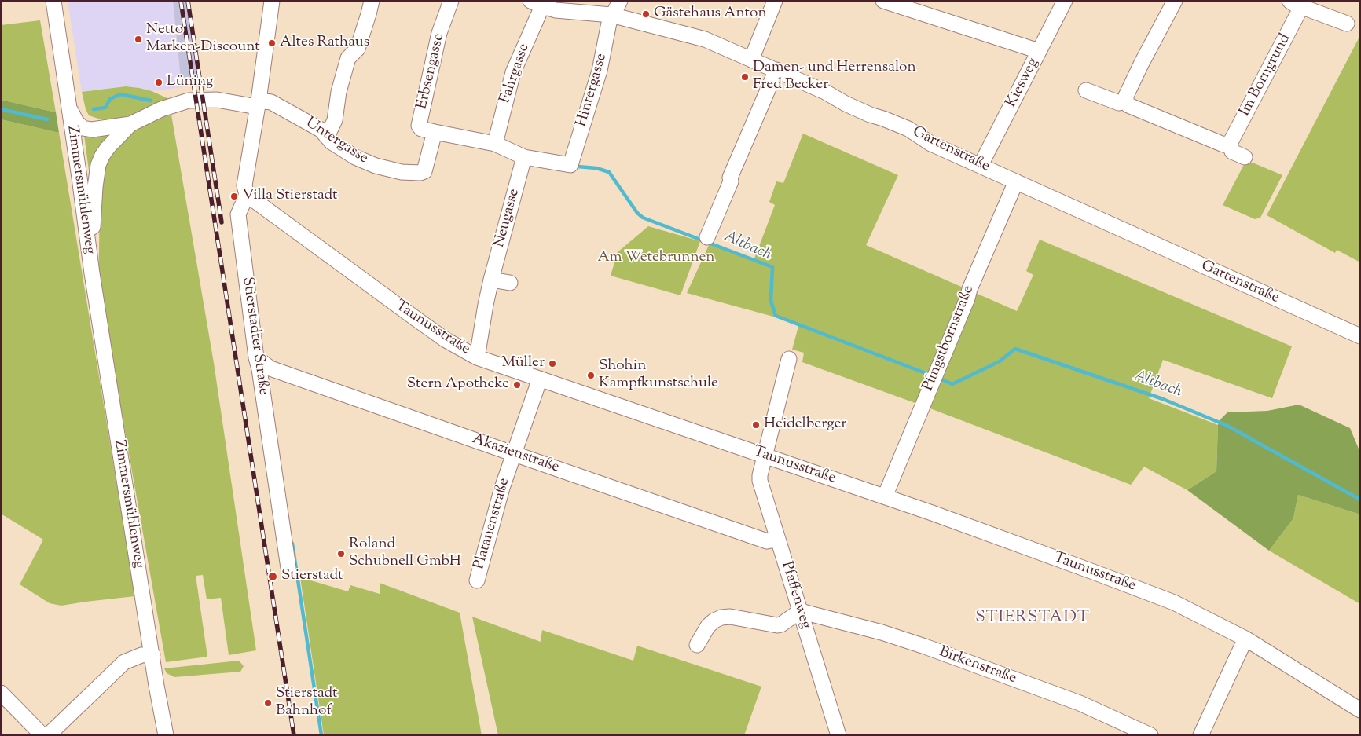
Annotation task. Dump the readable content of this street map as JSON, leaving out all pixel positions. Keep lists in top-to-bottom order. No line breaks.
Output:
{"streets":{"street":["Erbsengasse","Fahrgasse","Im Borngrund","Kiesweg","Hintergasse","Untergasse","Gartenstraße","Zimmersmühlenweg","Neugasse","Taunusstraße","Stierstadter Straße","Pfingstbornstraße","Akazienstraße","Platanenstraße","Pfaffenweg","Birkenstraße"]},"crossings":[["Erbsengasse","Untergasse"],["Fahrgasse","Gartenstraße"],["Kiesweg","Gartenstraße"],["Hintergasse","Gartenstraße"],["Hintergasse","Neugasse"],["Untergasse","Stierstadter Straße"],["Gartenstraße","Pfingstbornstraße"],["Neugasse","Taunusstraße"],["Taunusstraße","Stierstadter Straße"],["Taunusstraße","Pfingstbornstraße"],["Taunusstraße","Platanenstraße"],["Taunusstraße","Pfaffenweg"],["Stierstadter Straße","Akazienstraße"],["Akazienstraße","Platanenstraße"],["Akazienstraße","Pfaffenweg"],["Pfaffenweg","Birkenstraße"]],"districts":["STIERSTADT"],"water":["Altbach"],"parks":["Am Wetebrunnen"],"places":["Gästehaus Anton","Netto Marken-Discount","Altes Rathaus","Damen- und Herrensalon Fred Becker","Lüning","Villa Stierstadt","Müller","Shohin Kampfkunstschule","Stern Apotheke","Heidelberger","Roland Schubnell GmbH","Stierstadt","Stierstadt Bahnhof"]}
